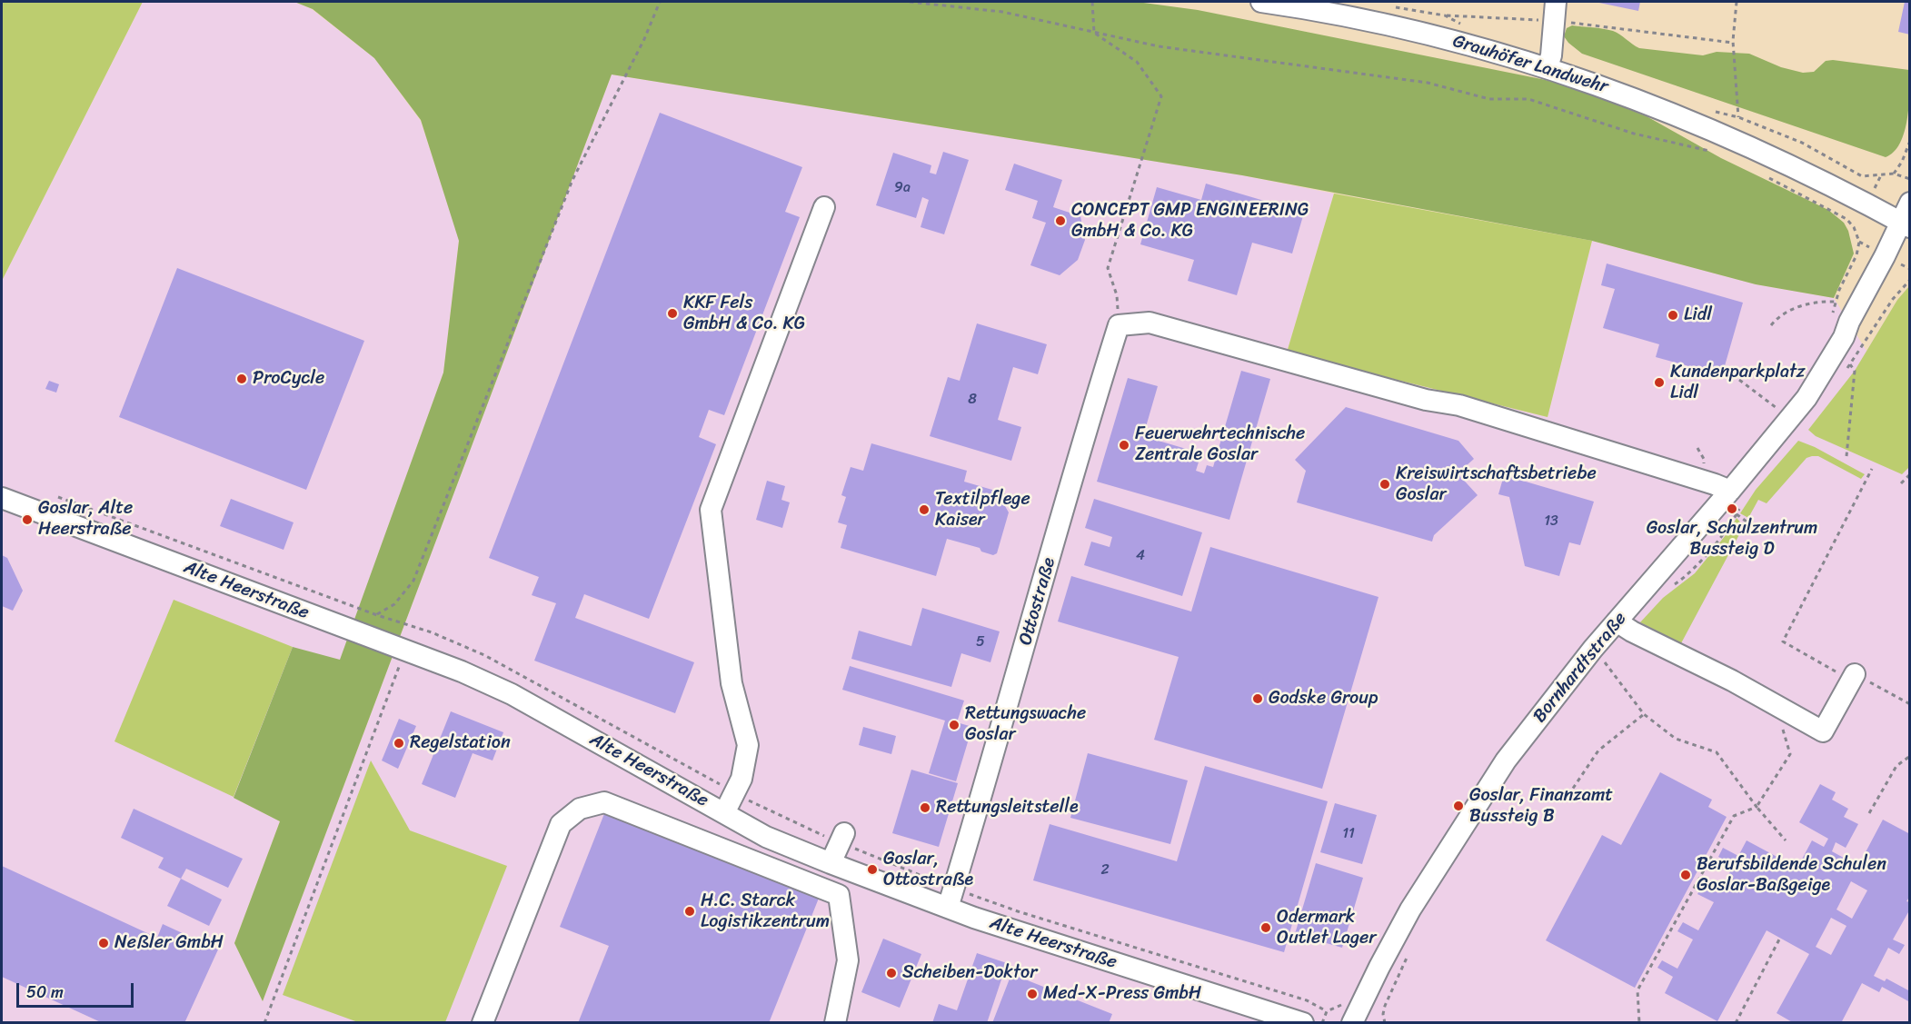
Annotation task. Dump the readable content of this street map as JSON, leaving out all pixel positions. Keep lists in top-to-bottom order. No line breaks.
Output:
{"streets":{"street":["Grauhöfer Landwehr","Alte Heerstraße","Ottostraße","Bornhardtstraße"]},"crossings":[["Grauhöfer Landwehr","Bornhardtstraße"],["Alte Heerstraße","Ottostraße"]],"places":["CONCEPT GMP ENGINEERING GmbH & Co. KG","KKF Fels GmbH & Co. KG","Lidl","ProCycle","Kundenparkplatz Lidl","Feuerwehrtechnische Zentrale Goslar","Kreiswirtschaftsbetriebe Goslar","Goslar, Schulzentrum Bussteig D","Textilpflege Kaiser","Goslar, Alte Heerstraße","Godske Group","Rettungswache Goslar","Regelstation","Goslar, Finanzamt Bussteig B","Rettungsleitstelle","Goslar, Ottostraße","Berufsbildende Schulen Goslar-Baßgeige","H.C. Starck Logistikzentrum","Odermark Outlet Lager","Neßler GmbH","Scheiben-Doktor","Med-X-Press GmbH"],"house_numbers":["9a","8","13","4","5","11","2"],"scale_bar":"50 m"}
